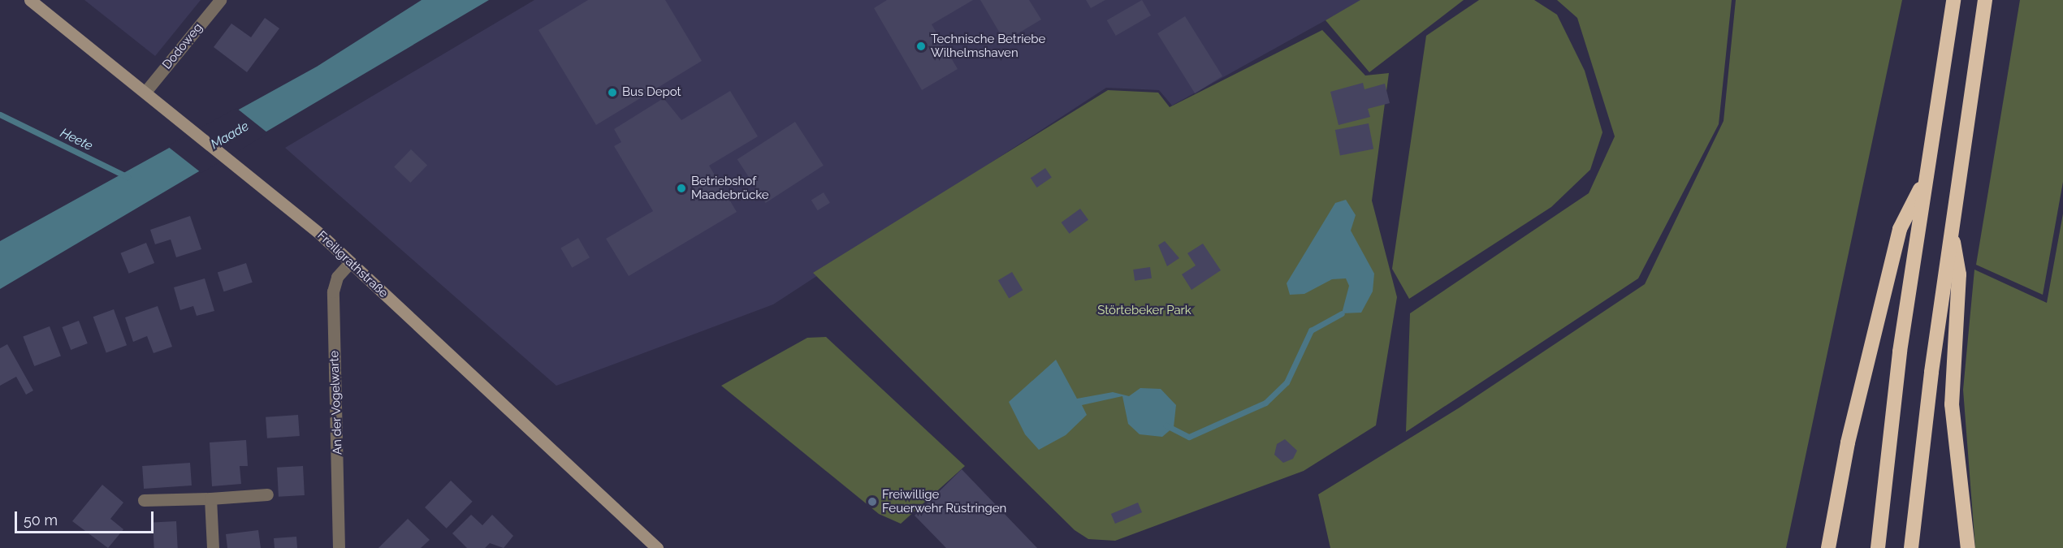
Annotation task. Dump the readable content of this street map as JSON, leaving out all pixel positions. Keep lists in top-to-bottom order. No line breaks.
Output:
{"streets":{"main road":["Freiligrathstraße"],"street":["Dodoweg","An der Vogelwarte"]},"crossings":[["Dodoweg","Freiligrathstraße"],["Freiligrathstraße","An der Vogelwarte"]],"water":["Maade","Heete"],"parks":["Störtebeker Park"],"places":["Technische Betriebe Wilhelmshaven","Bus Depot","Betriebshof Maadebrücke","Freiwillige Feuerwehr Rüstringen"],"scale_bar":"50 m"}
